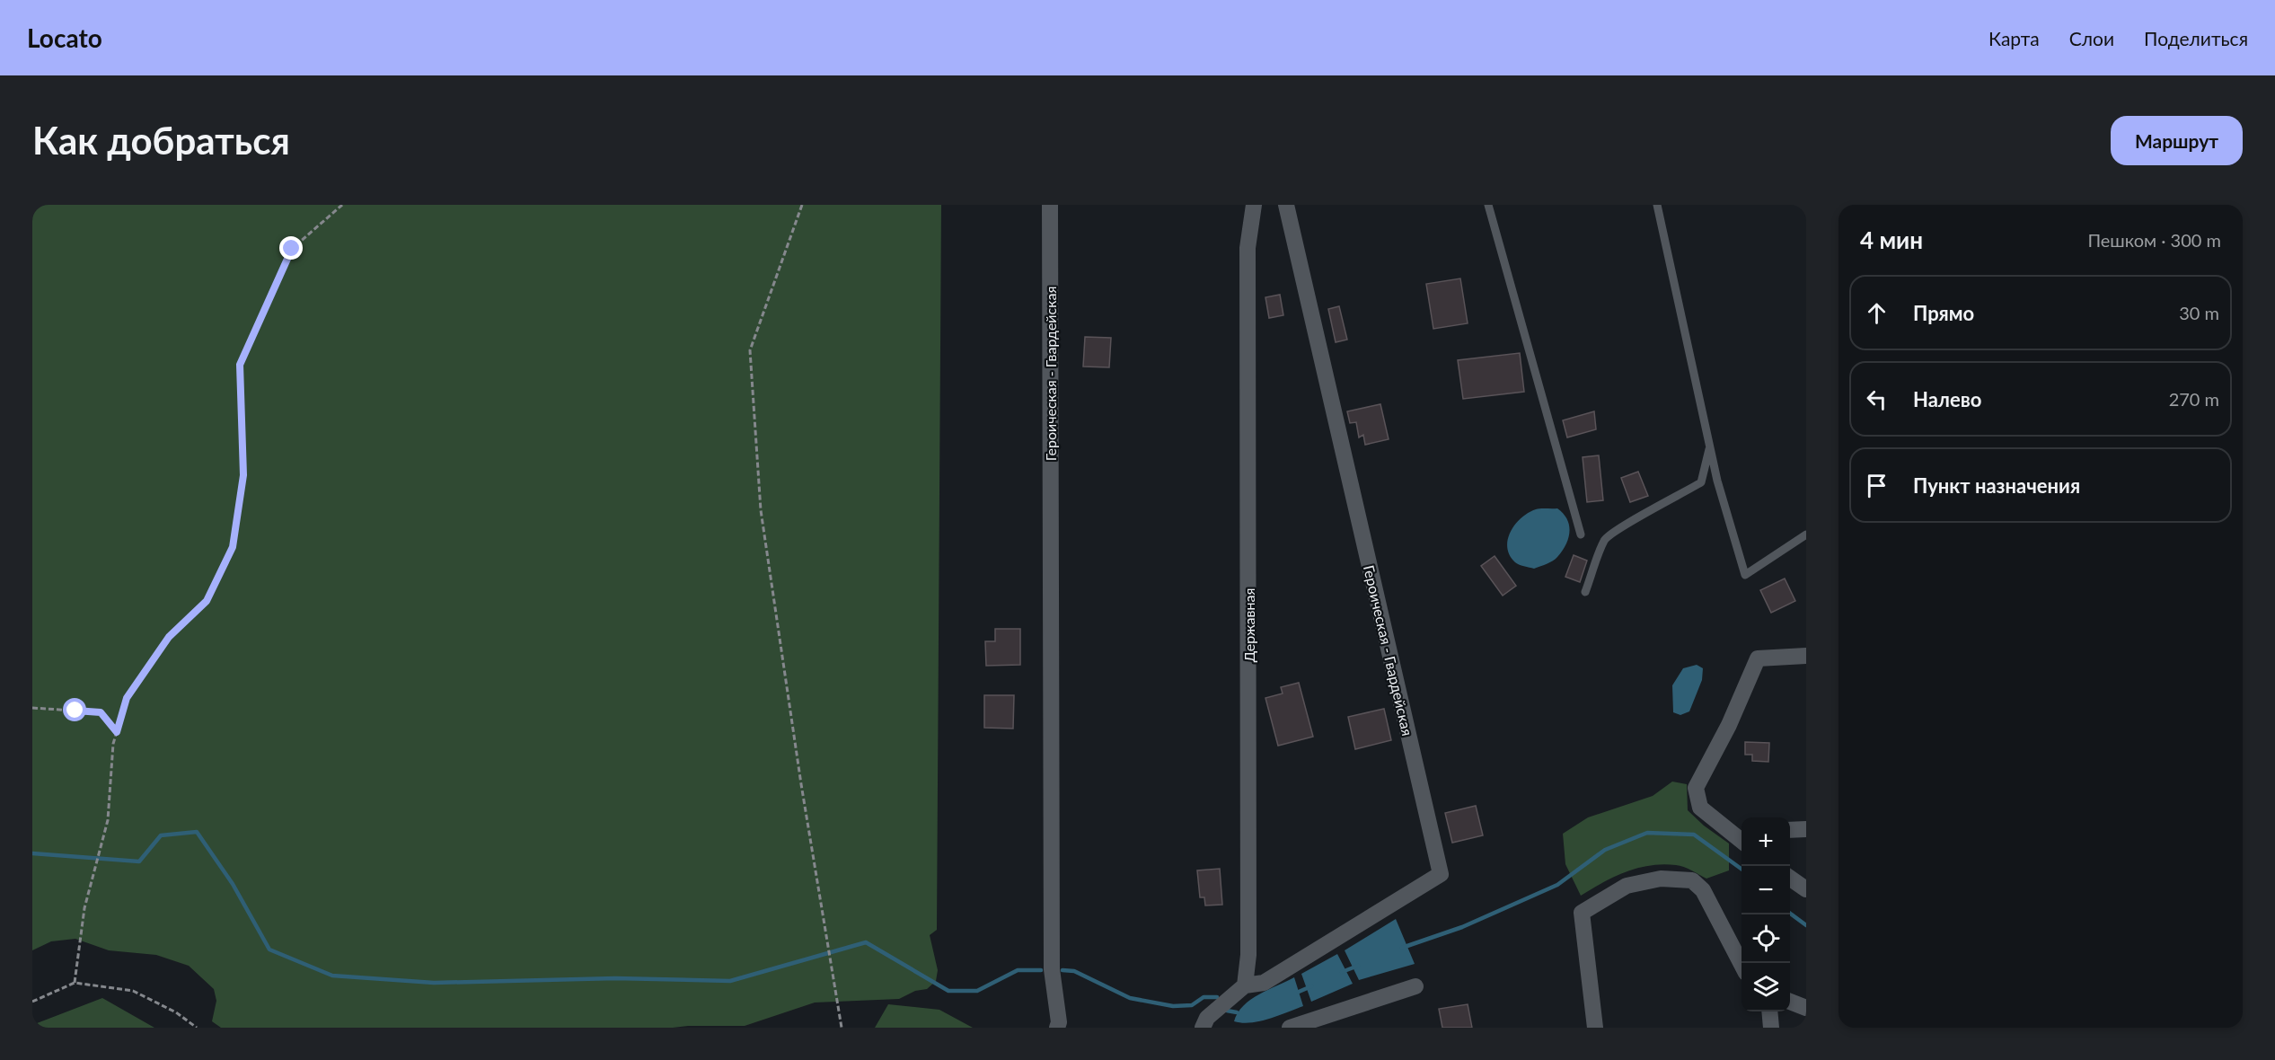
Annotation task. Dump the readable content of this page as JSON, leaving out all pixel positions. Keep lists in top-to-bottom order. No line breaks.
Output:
{"streets":{"street":["Героическая - Гвардейская","Державная"]},"crossings":[["Героическая - Гвардейская","Державная"]],"page":{"header":"Locato","nav":["Карта","Слои","Поделиться"],"buttons":"Маршрут","title":"Как добраться","heading":["4 мин","Пешком · 300 m"],"list":[["Прямо","30 m"],["Налево","270 m"],"Пункт назначения"],"map_buttons":["+","−"]}}
